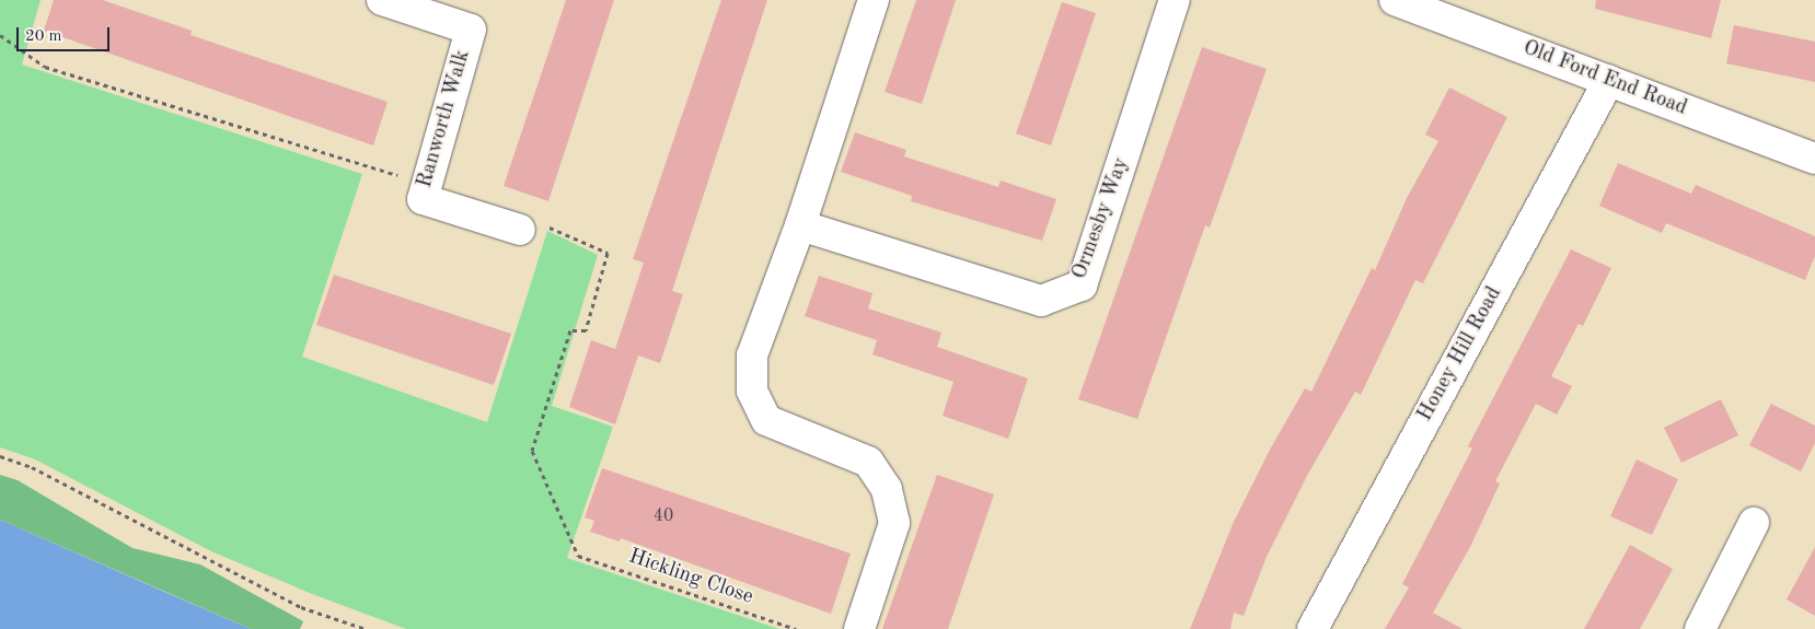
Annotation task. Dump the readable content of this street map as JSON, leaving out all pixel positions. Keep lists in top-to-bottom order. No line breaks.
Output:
{"streets":{"street":["Old Ford End Road","Ranworth Walk","Ormesby Way","Honey Hill Road"],"path":["Hickling Close"]},"crossings":[["Old Ford End Road","Honey Hill Road"],["Ranworth Walk","Hickling Close"]],"house_numbers":["40"],"scale_bar":"20 m"}
